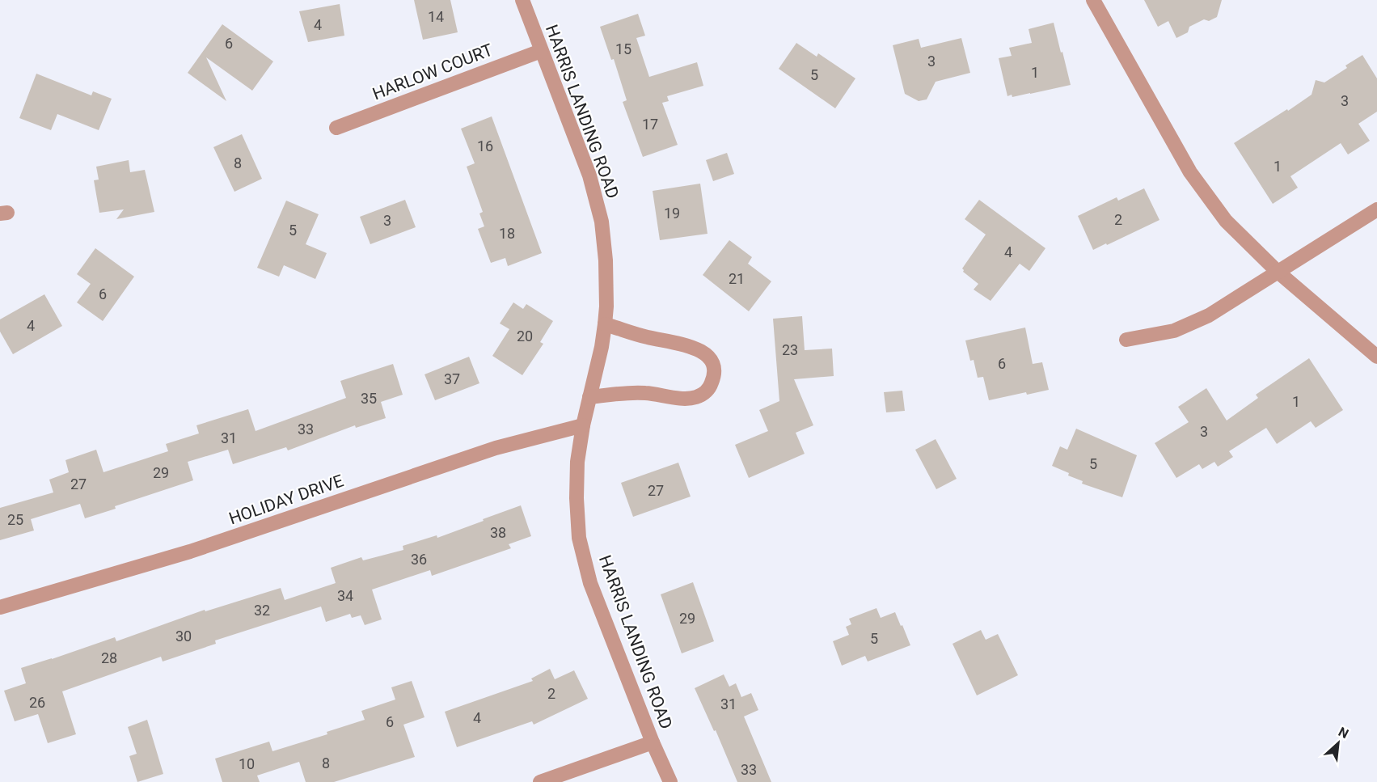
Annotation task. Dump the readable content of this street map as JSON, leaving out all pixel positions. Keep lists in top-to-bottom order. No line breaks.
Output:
{"streets":{"street":["HARLOW COURT","HARRIS LANDING ROAD","HOLIDAY DRIVE"]},"crossings":[["HARLOW COURT","HARRIS LANDING ROAD"],["HARRIS LANDING ROAD","HOLIDAY DRIVE"]],"house_numbers":["14","4","6","15","3","1","5","3","17","16","8","1","19","2","3","5","18","4","21","6","4","20","23","6","37","35","1","33","3","31","5","29","27","27","25","38","36","34","32","29","30","5","28","2","26","31","4","6","8","10","33"],"north":"top right"}
